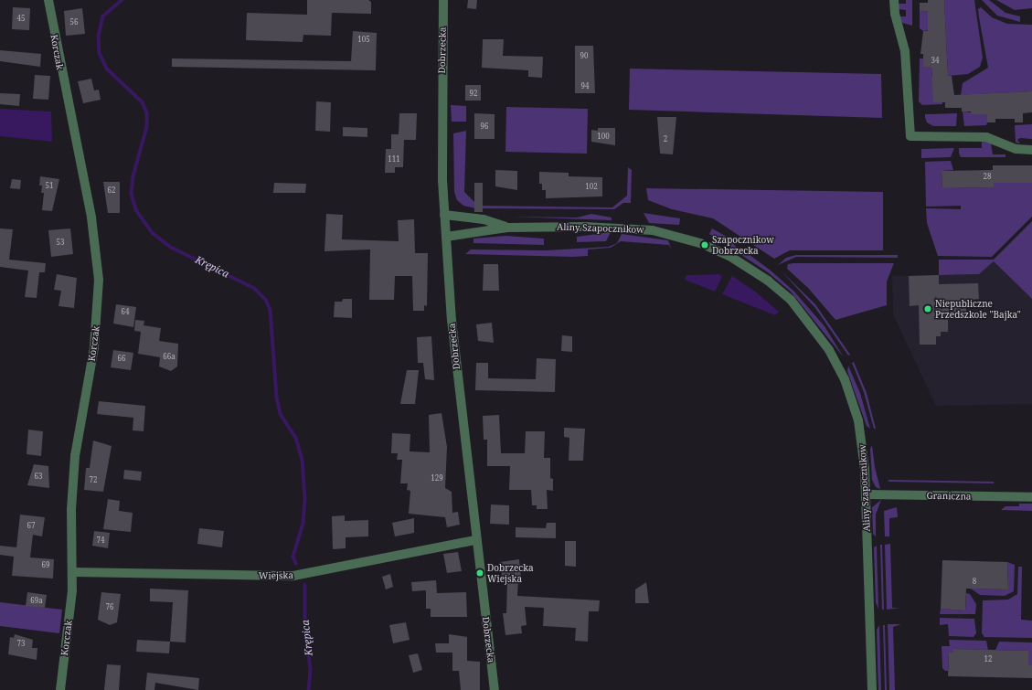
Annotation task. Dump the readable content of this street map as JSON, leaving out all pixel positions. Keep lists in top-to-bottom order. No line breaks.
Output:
{"streets":{"street":["Dobrzecka","Korczak","Aliny Szapocznikow","Graniczna","Wiejska"]},"crossings":[["Dobrzecka","Aliny Szapocznikow"],["Dobrzecka","Wiejska"],["Korczak","Wiejska"],["Aliny Szapocznikow","Graniczna"]],"water":["Krępica"],"places":["Szapocznikow Dobrzecka","Niepubliczne Przedszkole \"Bajka\"","Dobrzecka Wiejska"],"house_numbers":["45","56","105","90","34","94","92","96","100","2","111","28","51","102","62","53","64","66a","66","63","129","72","67","74","69","8","69a","76","73","12"]}
